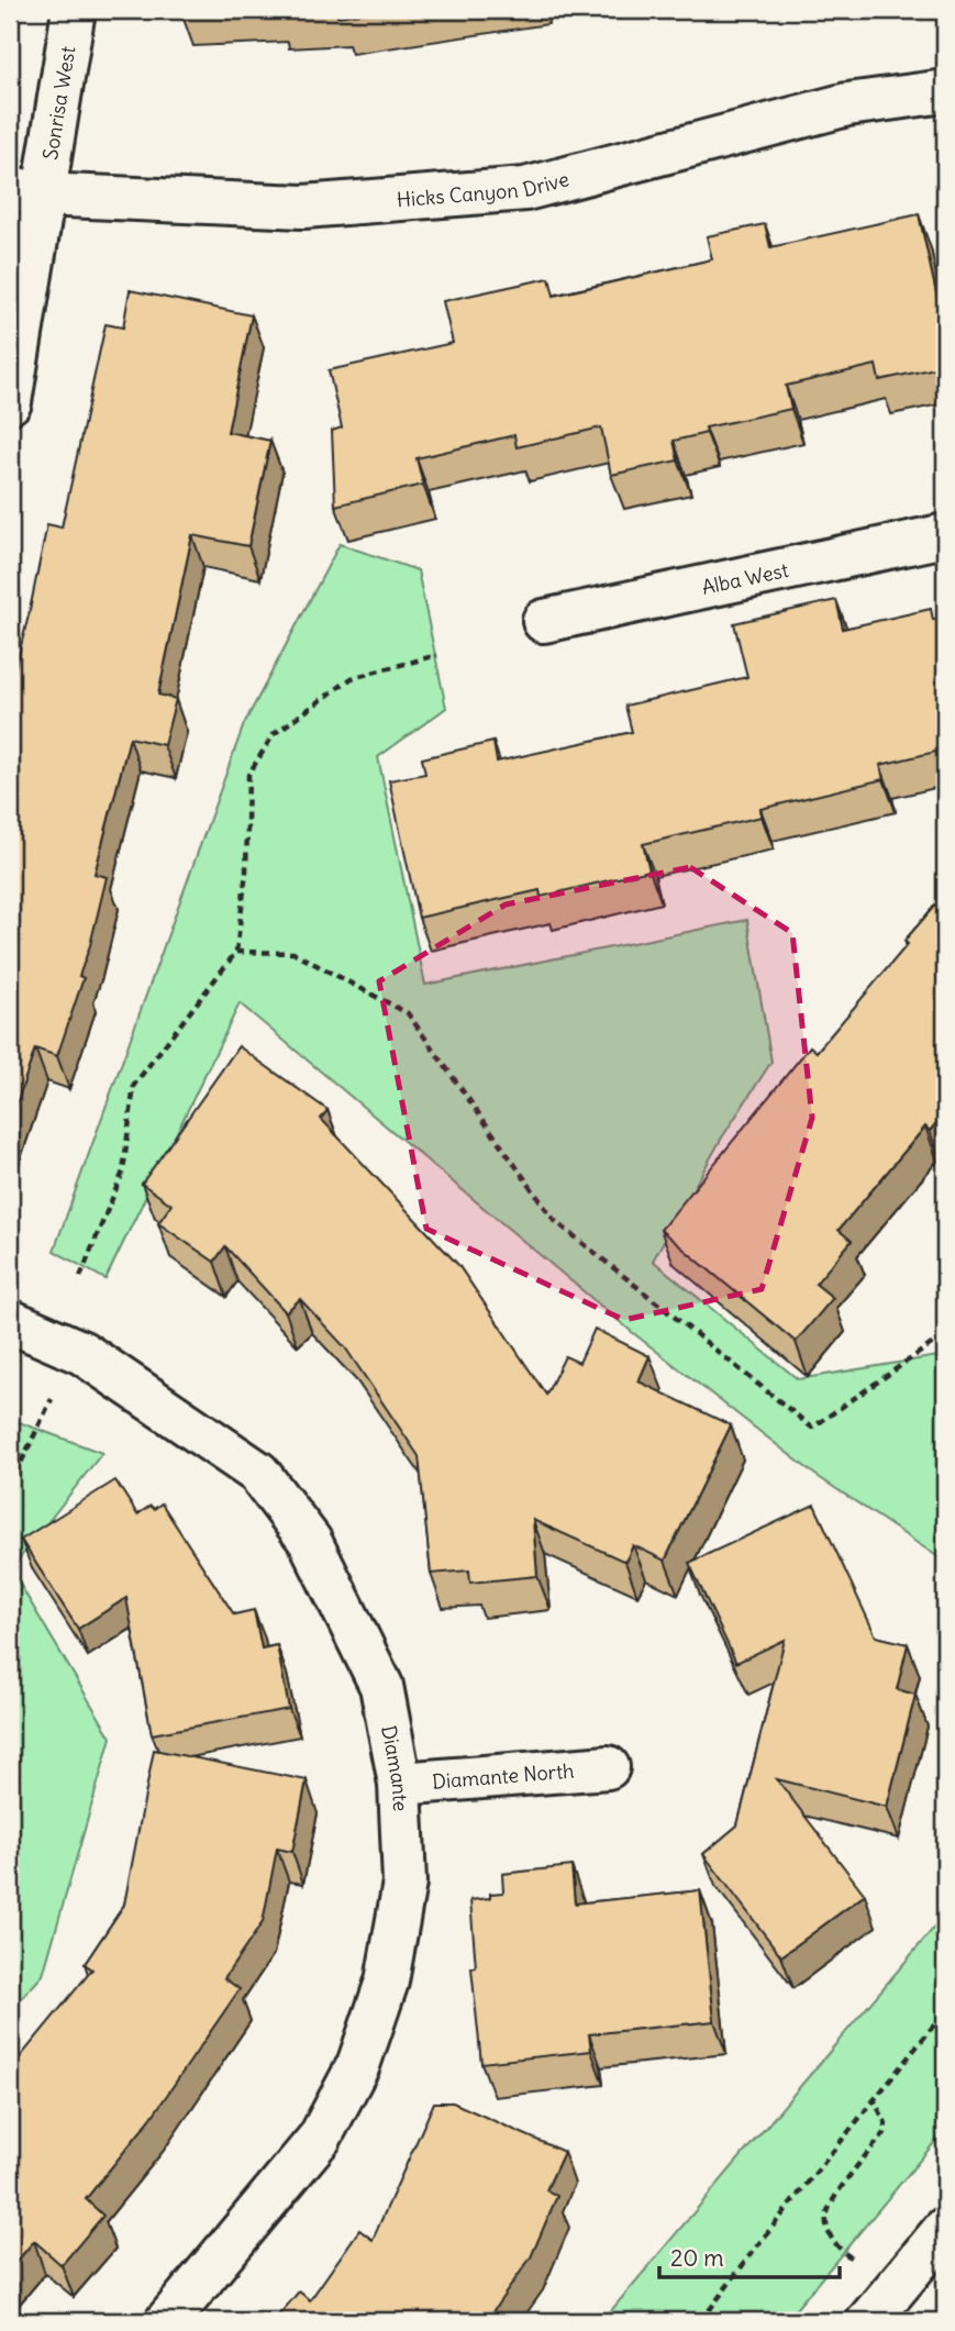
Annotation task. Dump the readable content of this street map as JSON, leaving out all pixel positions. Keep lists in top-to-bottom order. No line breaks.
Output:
{"streets":{"street":["Sonrisa West","Hicks Canyon Drive","Alba West","Diamante","Diamante North"]},"crossings":[["Sonrisa West","Hicks Canyon Drive"],["Diamante","Diamante North"]],"scale_bar":"20 m"}
